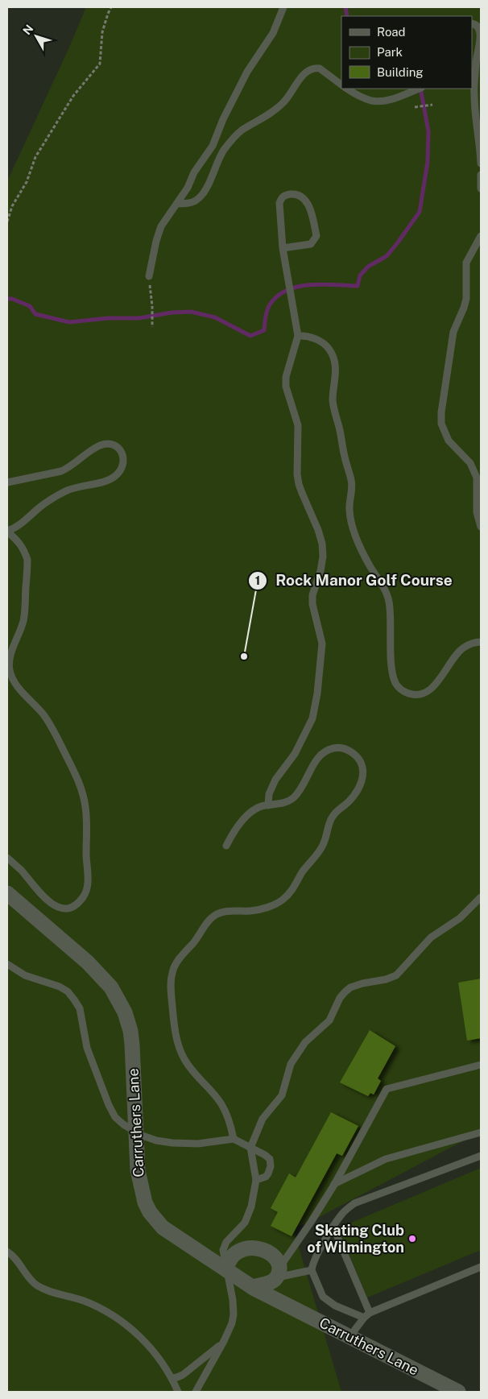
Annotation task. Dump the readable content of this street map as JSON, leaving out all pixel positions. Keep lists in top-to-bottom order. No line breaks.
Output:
{"streets":{"street":["Carruthers Lane"]},"places":["Rock Manor Golf Course","Skating Club of Wilmington"],"legend":["Road","Park","Building"],"north":"top left"}
